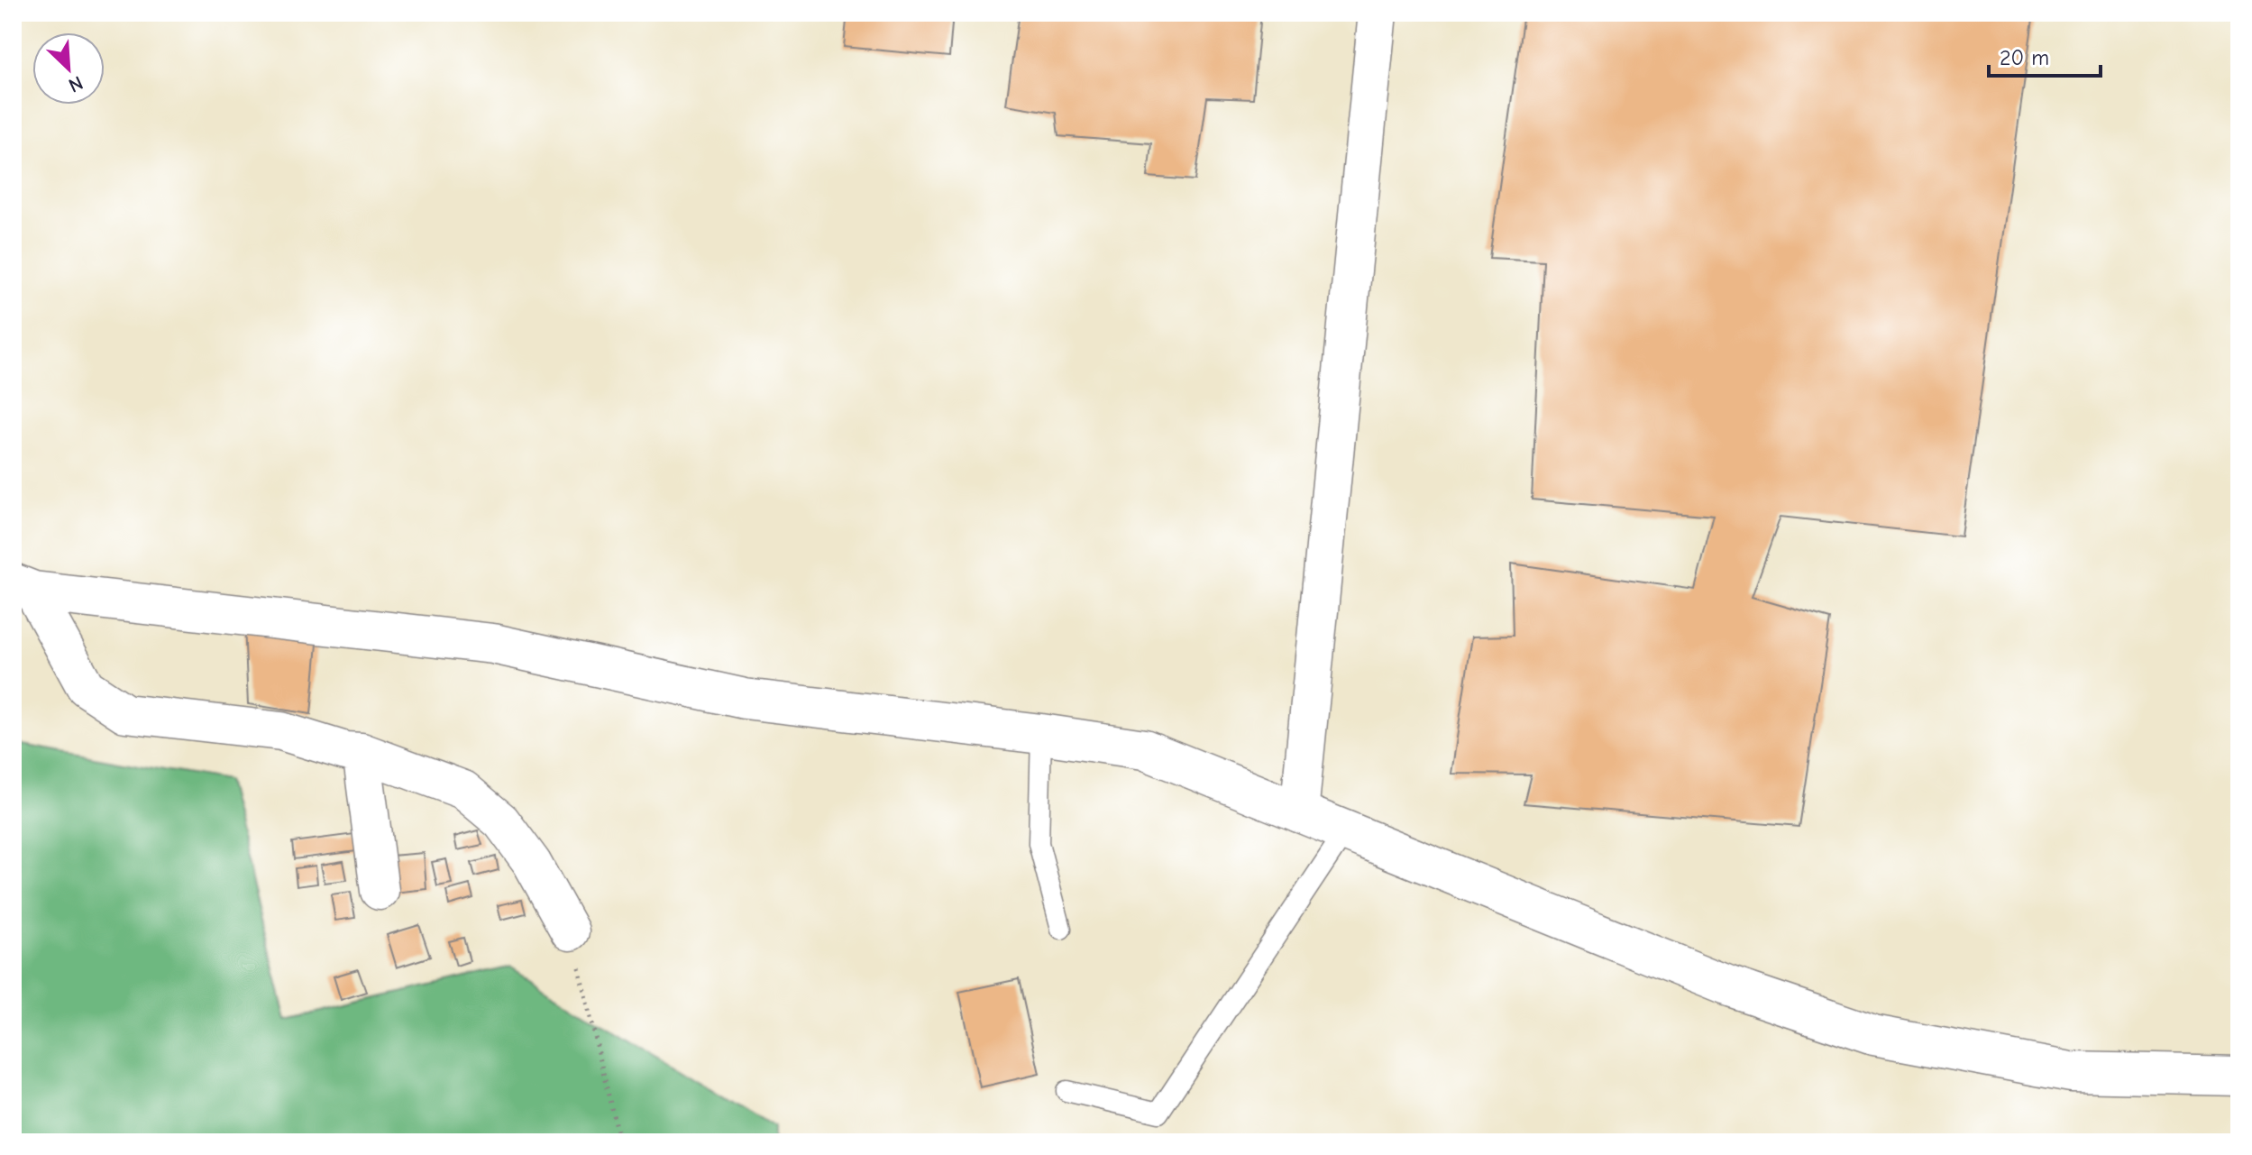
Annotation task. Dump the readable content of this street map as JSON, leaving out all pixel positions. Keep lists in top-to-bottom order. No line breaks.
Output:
{"scale_bar":"20 m","north":"bottom right"}
